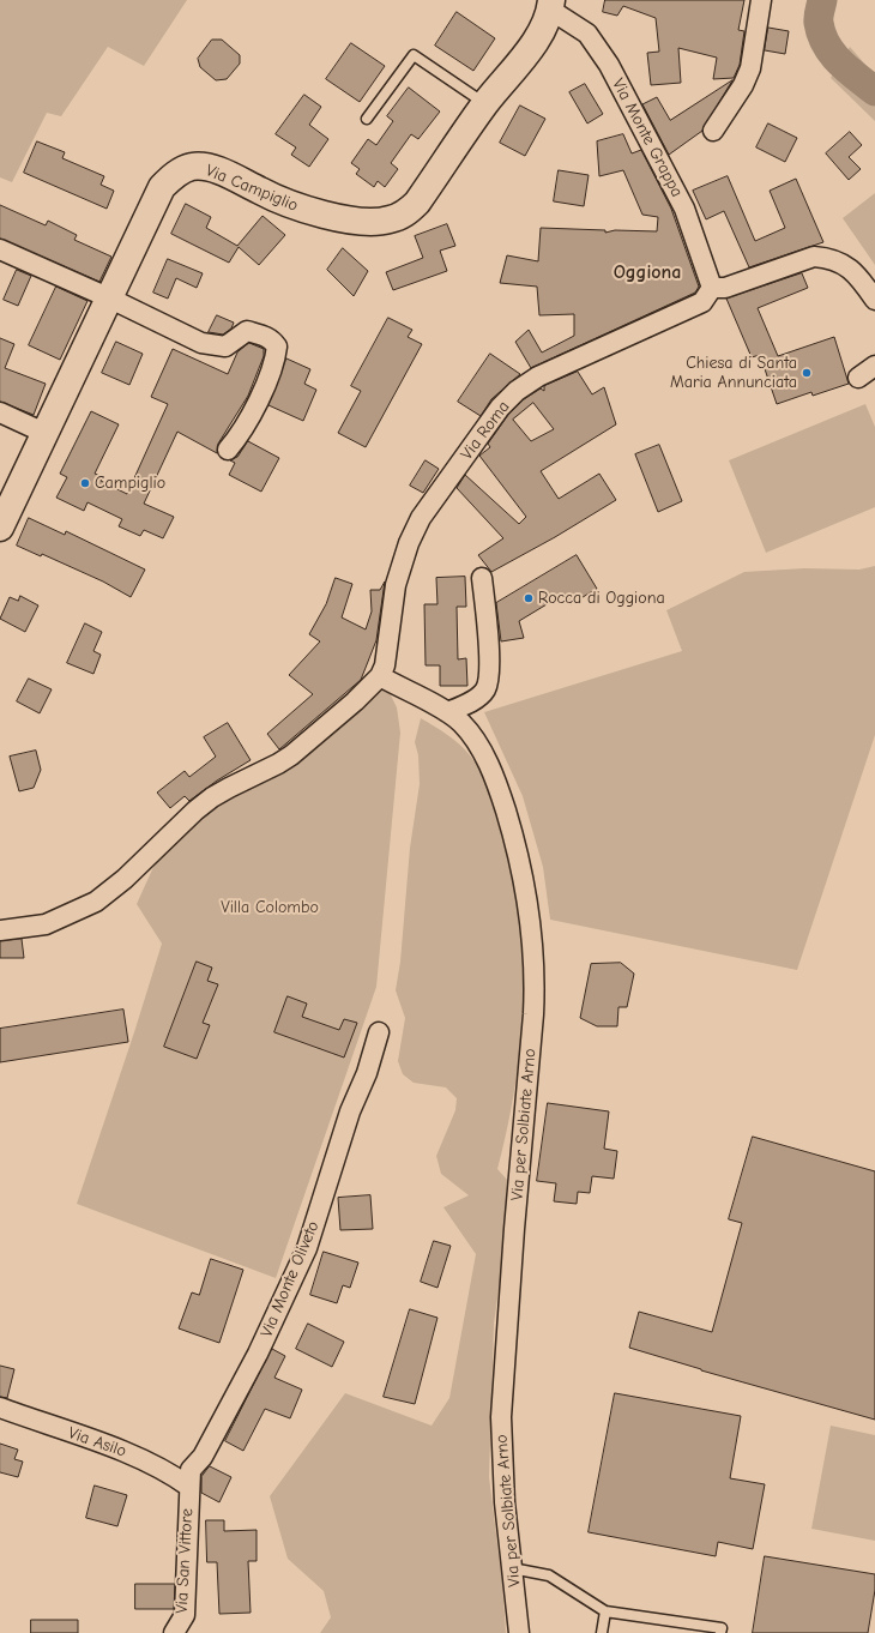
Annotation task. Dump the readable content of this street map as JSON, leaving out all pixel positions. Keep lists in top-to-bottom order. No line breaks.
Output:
{"streets":{"street":["Via Monte Grappa","Via Campiglio","Via Roma","Via per Solbiate Arno","Via Monte Oliveto","Via Asilo","Via San Vittore"]},"crossings":[["Via Monte Grappa","Via Campiglio"],["Via Monte Grappa","Via Roma"],["Via Roma","Via per Solbiate Arno"],["Via Monte Oliveto","Via Asilo"],["Via Monte Oliveto","Via San Vittore"],["Via Asilo","Via San Vittore"]],"districts":["Oggiona"],"parks":["Villa Colombo"],"places":["Chiesa di Santa Maria Annunciata","Campiglio","Rocca di Oggiona"]}
